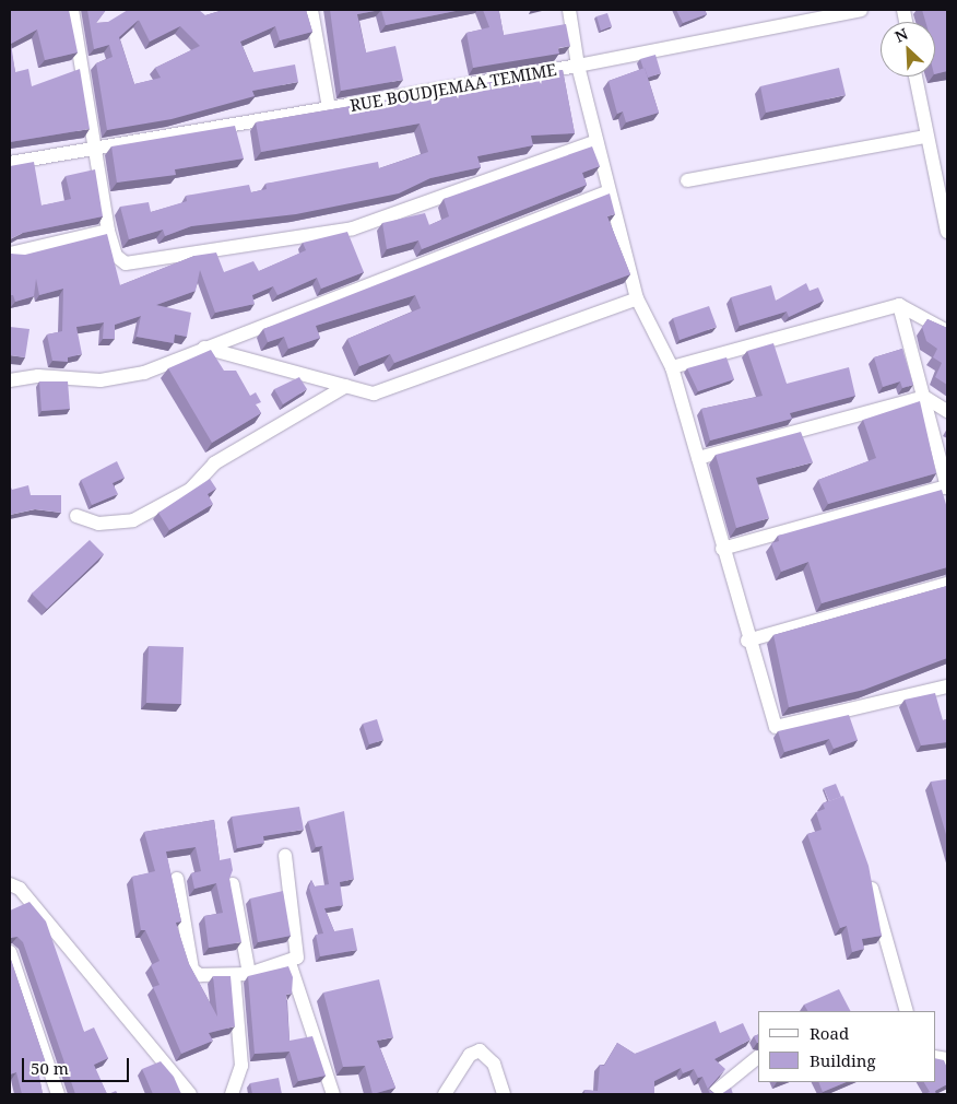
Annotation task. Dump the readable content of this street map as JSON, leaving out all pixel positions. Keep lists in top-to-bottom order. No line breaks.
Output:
{"streets":{"street":["RUE BOUDJEMAA TEMIME"]},"legend":["Road","Building"],"scale_bar":"50 m","north":"top left"}
